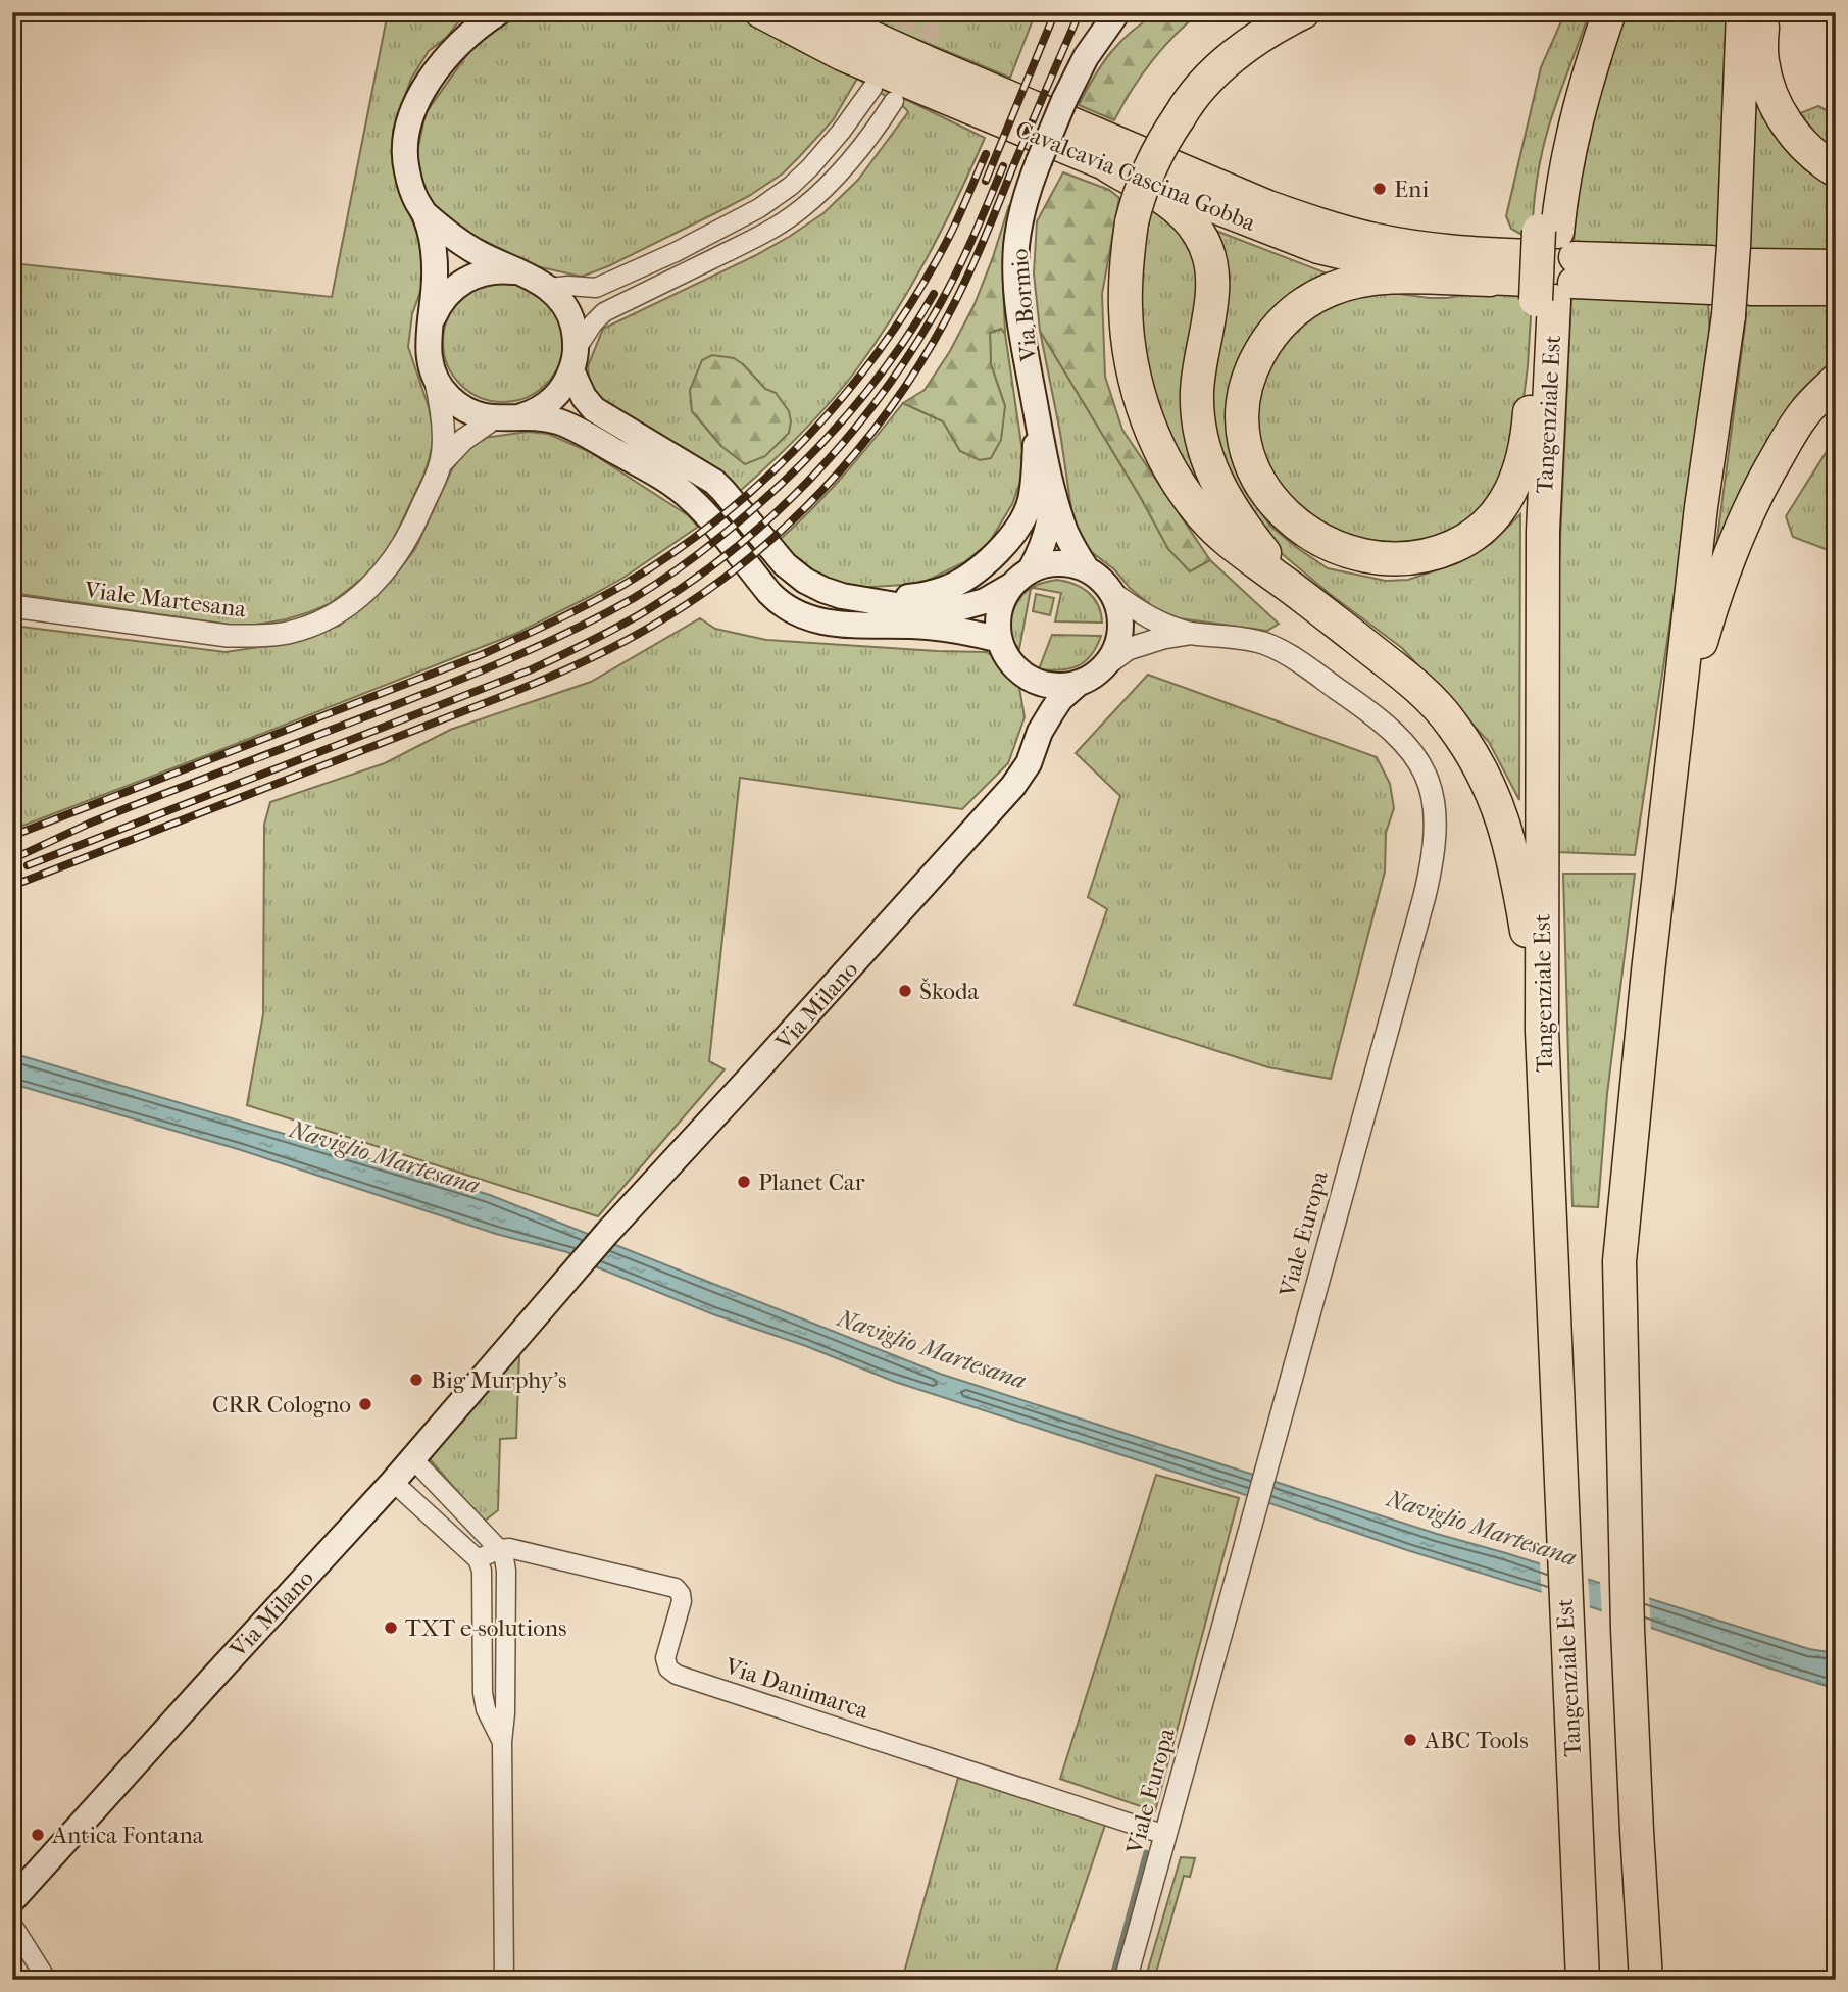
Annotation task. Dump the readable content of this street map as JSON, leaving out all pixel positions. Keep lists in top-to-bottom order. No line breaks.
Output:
{"streets":{"highway":["Cavalcavia Cascina Gobba","Tangenziale Est"],"main road":["Via Bormio","Via Milano"],"street":["Viale Martesana","Viale Europa","Via Danimarca"]},"crossings":[["Cavalcavia Cascina Gobba","Tangenziale Est"],["Via Bormio","Via Milano"],["Via Bormio","Viale Europa"],["Via Milano","Viale Europa"],["Viale Europa","Via Danimarca"]],"water":["Naviglio Martesana"],"places":["Eni","Škoda","Planet Car","Big Murphy's","CRR Cologno","TXT e-solutions","ABC Tools","Antica Fontana"]}
